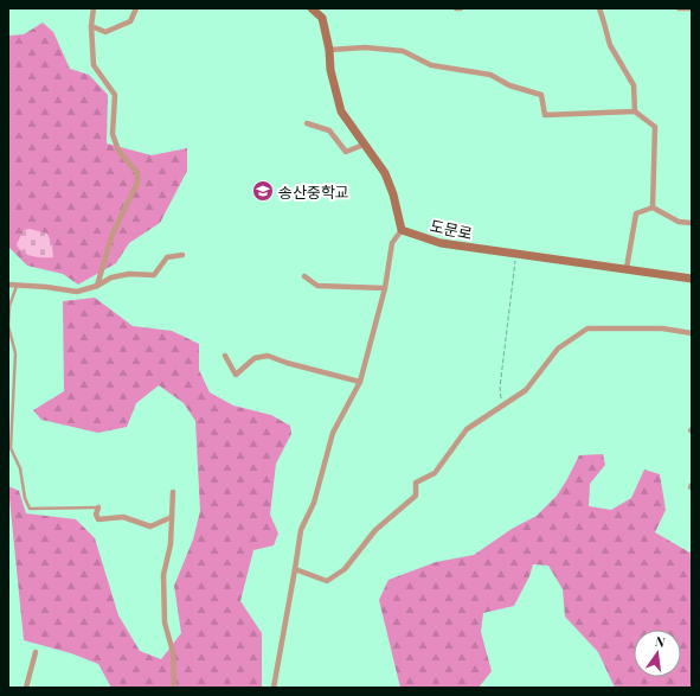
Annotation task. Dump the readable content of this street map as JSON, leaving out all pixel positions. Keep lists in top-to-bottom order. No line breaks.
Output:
{"streets":{"street":["도문로"]},"places":{"school or university":["송산중학교"]},"north":"top"}
